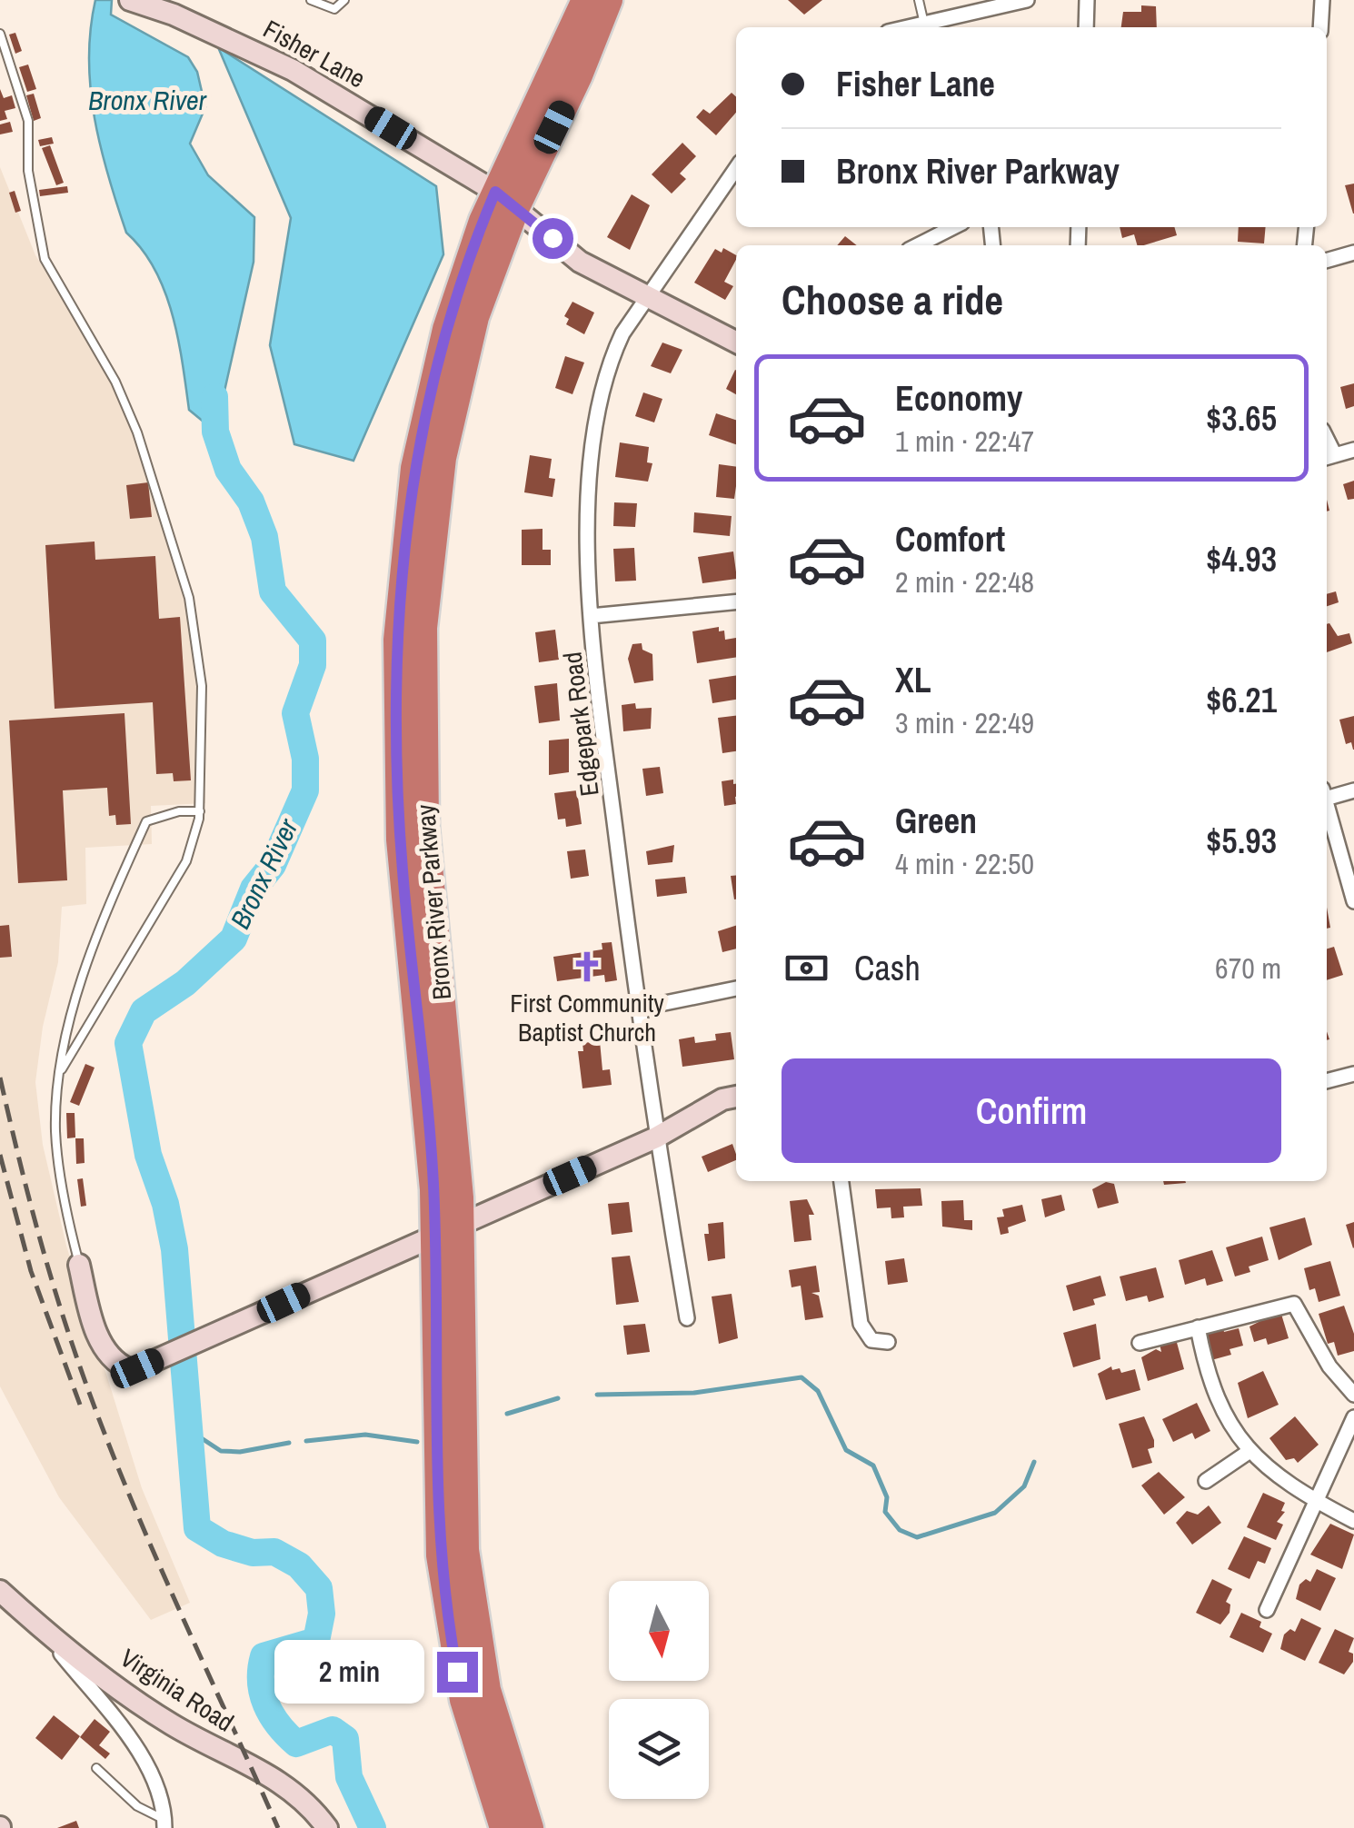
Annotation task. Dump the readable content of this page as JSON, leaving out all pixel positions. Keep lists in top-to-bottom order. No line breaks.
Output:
{"streets":{"highway":["Bronx River Parkway"],"street":["Fisher Lane","Edgepark Road","Virginia Road"]},"crossings":[["Fisher Lane","Edgepark Road"],["Fisher Lane","Bronx River Parkway"]],"water":["Bronx River"],"places":{"church":["First Community Baptist Church"]},"north":"bottom","page":{"banner":["Fisher Lane","Bronx River Parkway"],"heading":"Choose a ride","list":[{"name":"Economy","note":"1 min · 22:47","value":"$3.65"},{"name":"Comfort","note":"2 min · 22:48","value":"$4.93"},{"name":"XL","note":"3 min · 22:49","value":"$6.21"},{"name":"Green","note":"4 min · 22:50","value":"$5.93"}],"pay":["Cash","670 m"],"buttons":"Confirm","bubble":"2 min"}}
